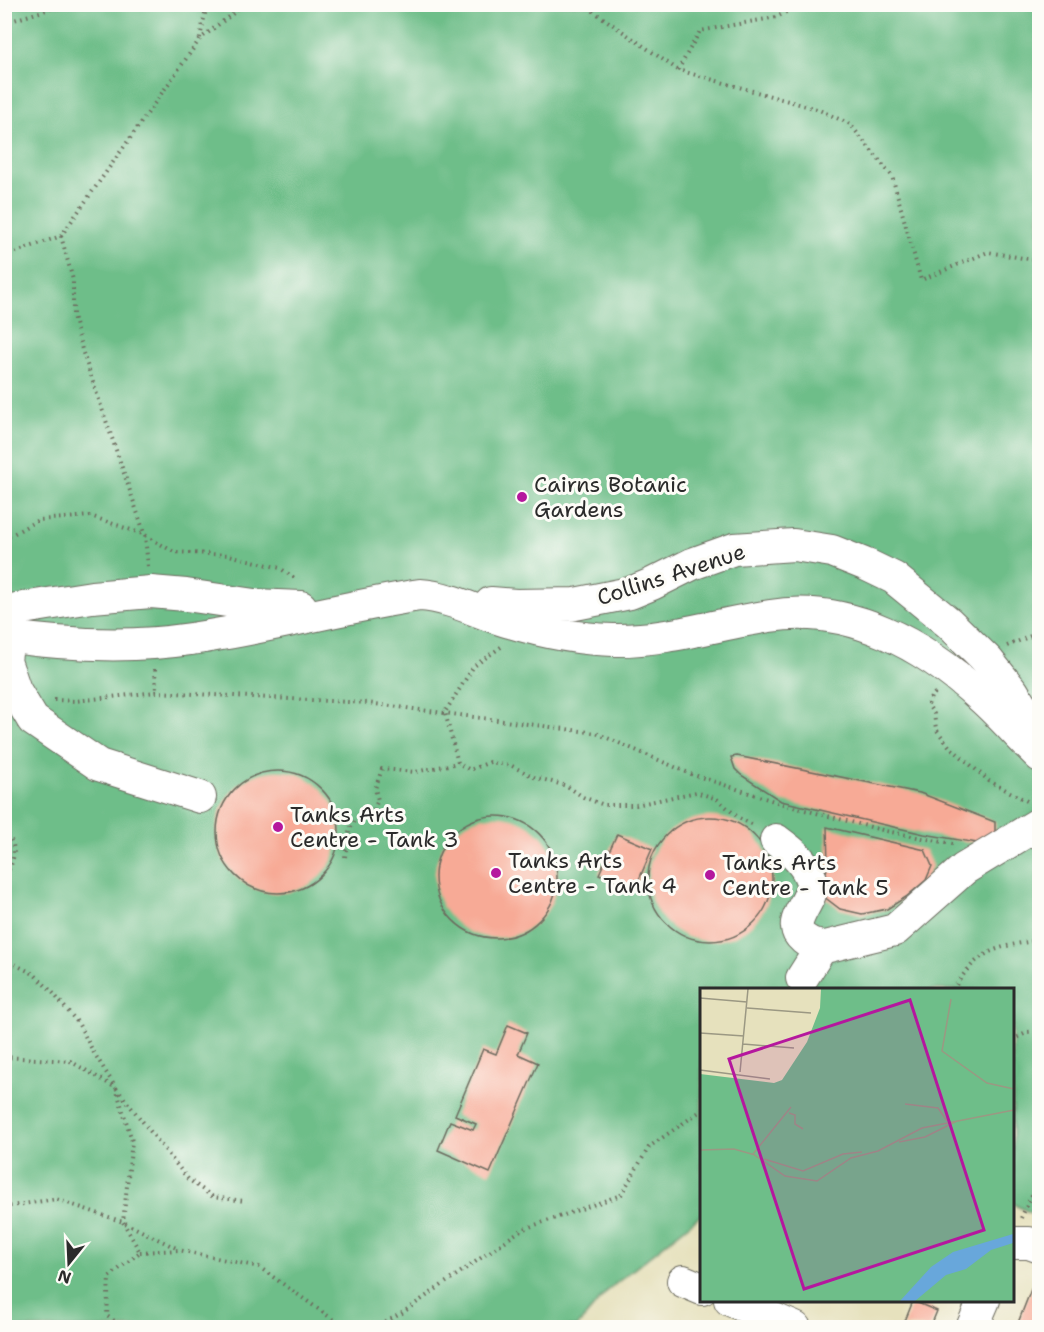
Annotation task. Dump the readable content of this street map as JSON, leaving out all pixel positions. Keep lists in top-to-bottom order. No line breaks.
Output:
{"streets":{"street":["Collins Avenue"]},"places":["Cairns Botanic Gardens","Tanks Arts Centre - Tank 3","Tanks Arts Centre - Tank 4","Tanks Arts Centre - Tank 5"],"north":"bottom"}
